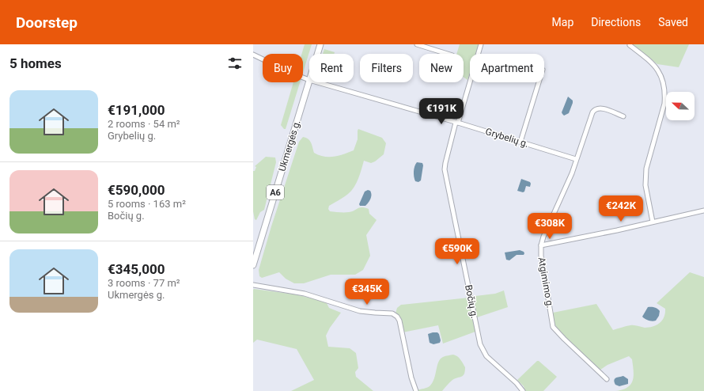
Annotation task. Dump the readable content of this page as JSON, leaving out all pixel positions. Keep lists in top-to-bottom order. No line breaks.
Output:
{"streets":{"highway":["Ukmergės g.","A6"],"street":["Grybelių g.","Atgimimo g.","Bočių g."]},"crossings":[["Grybelių g.","Ukmergės g."],["Grybelių g.","Atgimimo g."],["Grybelių g.","Bočių g."]],"north":"left","page":{"header":"Doorstep","nav":["Map","Directions","Saved"],"heading":"5 homes","chip":["Buy","Rent","Filters","New","Apartment"],"list":[{"name":"€191,000","note":"2 rooms · 54 m² · Grybelių g."},{"name":"€590,000","note":"5 rooms · 163 m² · Bočių g."},{"name":"€345,000","note":"3 rooms · 77 m² · Ukmergės g."}],"price":["€191K","€242K","€308K","€590K","€345K"]}}
